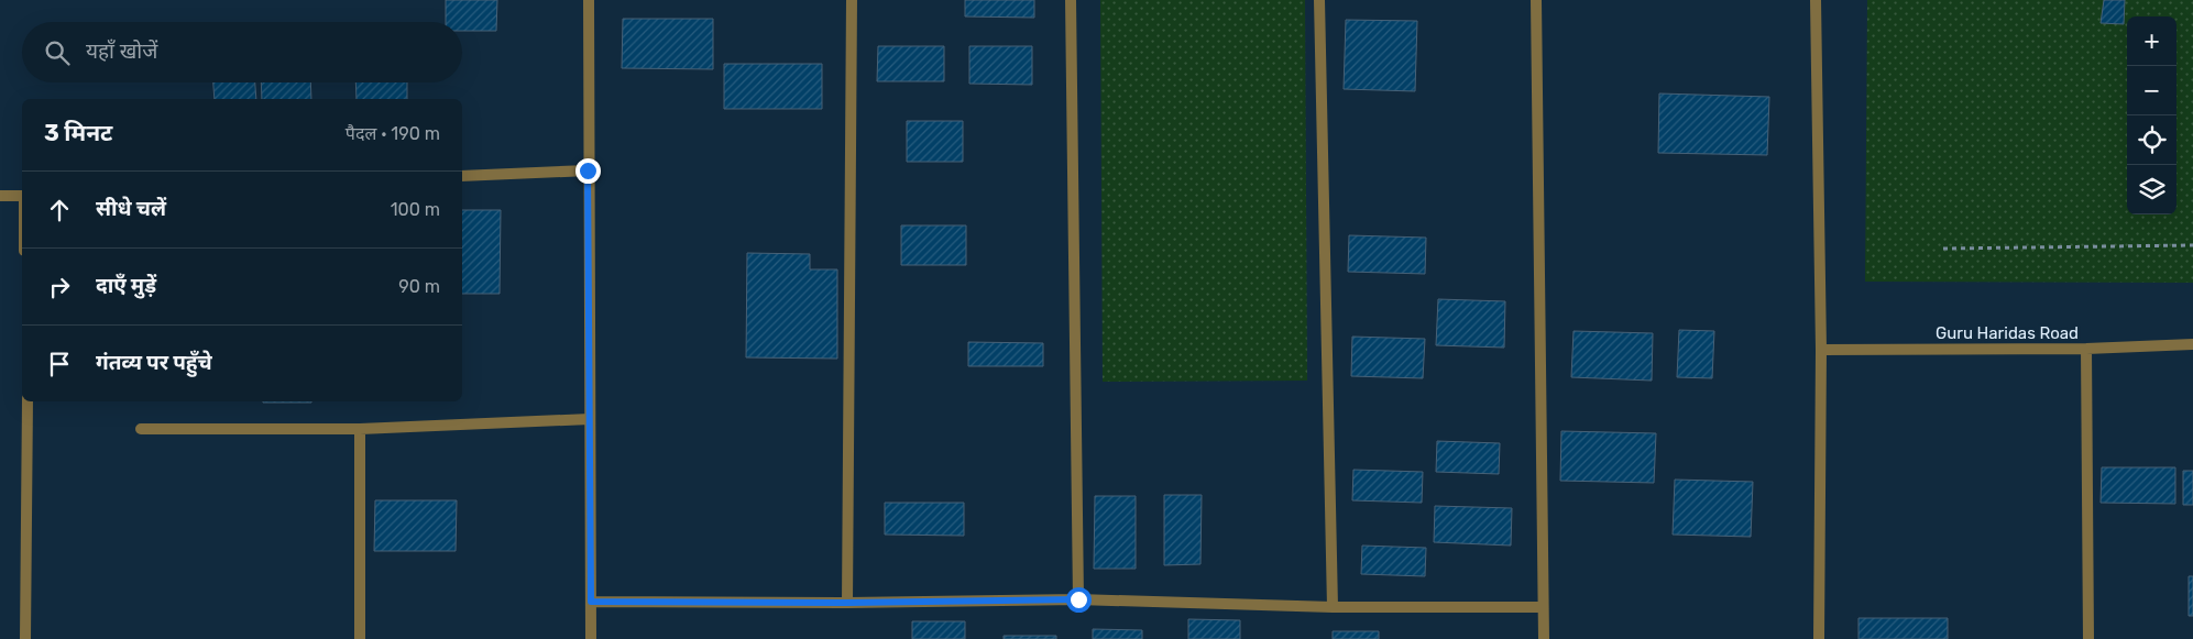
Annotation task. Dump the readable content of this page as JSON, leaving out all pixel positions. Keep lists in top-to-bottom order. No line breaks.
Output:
{"streets":{"street":["Guru Haridas Road"]},"page":{"map_buttons":["+","−"],"search":"यहाँ खोजें","heading":["3 मिनट","पैदल · 190 m"],"list":[["सीधे चलें","100 m"],["दाएँ मुड़ें","90 m"],"गंतव्य पर पहुँचे"]}}
